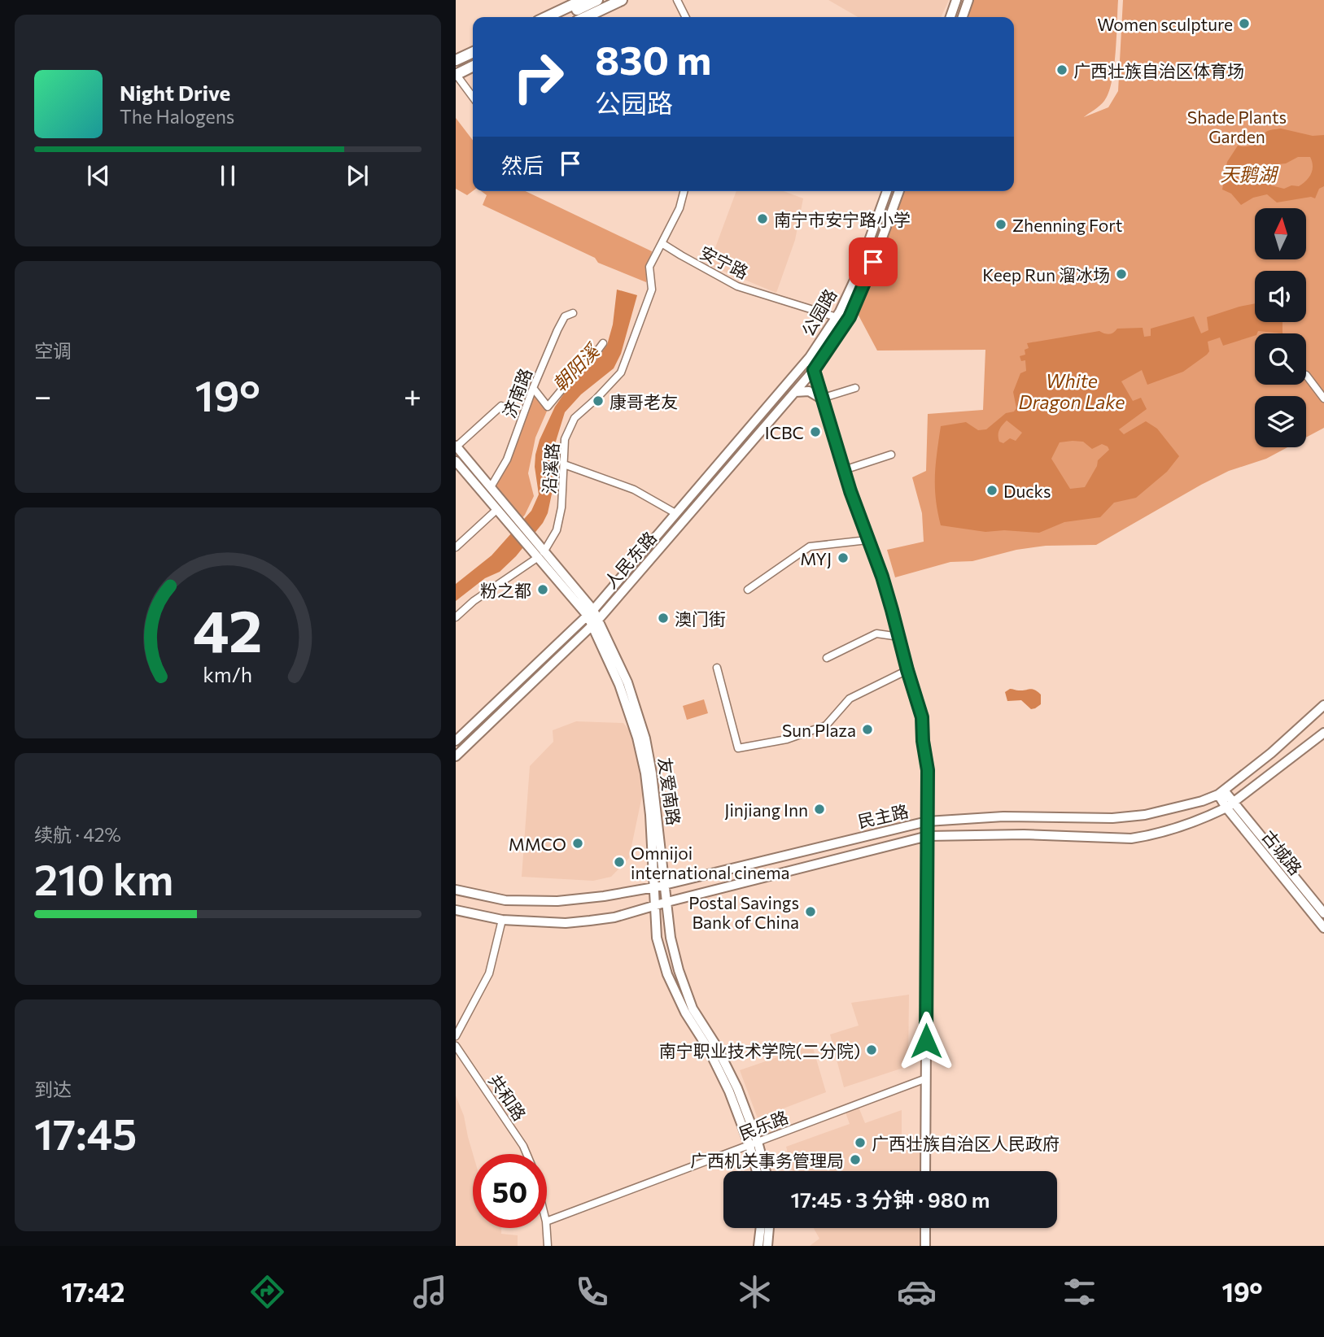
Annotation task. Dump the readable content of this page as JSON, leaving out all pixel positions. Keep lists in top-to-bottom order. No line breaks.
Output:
{"streets":{"main road":["公园路","人民东路","友爱南路","民主路","古城路"],"street":["安宁路","济南路","沿溪路","共和路","民乐路"]},"crossings":[["安宁路","公园路"],["安宁路","沿溪路"],["公园路","人民东路"],["济南路","友爱南路"],["沿溪路","友爱南路"],["人民东路","友爱南路"],["友爱南路","民主路"],["友爱南路","民乐路"],["民主路","古城路"]],"water":["天鹅湖","朝阳溪","White Dragon Lake"],"parks":["Shade Plants Garden"],"places":["Women sculpture","广西壮族自治区体育场","南宁市安宁路小学","Zhenning Fort","Keep Run 溜冰场","康哥老友","ICBC","Ducks","MYJ","粉之都","澳门街","Sun Plaza","Jinjiang Inn","MMCO","Omnijoi international cinema","Postal Savings Bank of China","南宁职业技术学院(二分院)","广西壮族自治区人民政府","广西机关事务管理局"],"north":"top","page":{"turn":["830 m","公园路"],"song":["Night Drive","The Halogens"],"then":"然后","tile":["空调",["续航 · 42%","210 km"],["到达","17:45"]],"heat":["−","19°","+"],"limit":"50","trip":"17:45 · 3 分钟 · 980 m","tabs":["17:42","19°"],"gauge":["42","km/h"]}}
